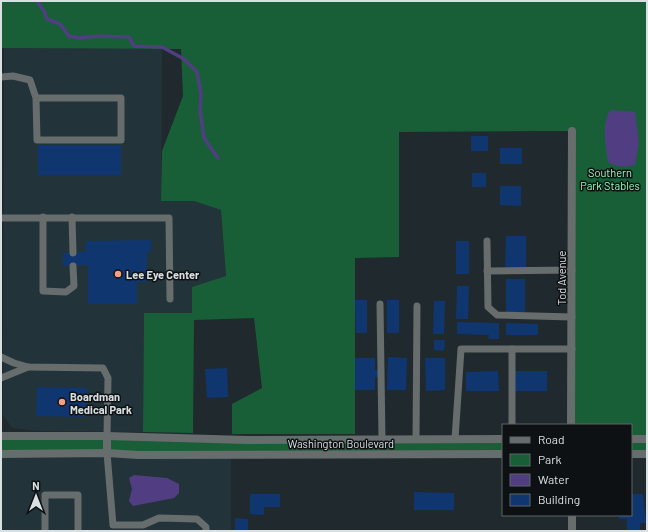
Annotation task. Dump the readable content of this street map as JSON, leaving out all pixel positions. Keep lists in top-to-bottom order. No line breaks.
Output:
{"streets":{"street":["Tod Avenue","Washington Boulevard"]},"parks":["Southern Park Stables"],"places":["Lee Eye Center","Boardman Medical Park"],"legend":["Road","Park","Water","Building"],"north":"top"}
